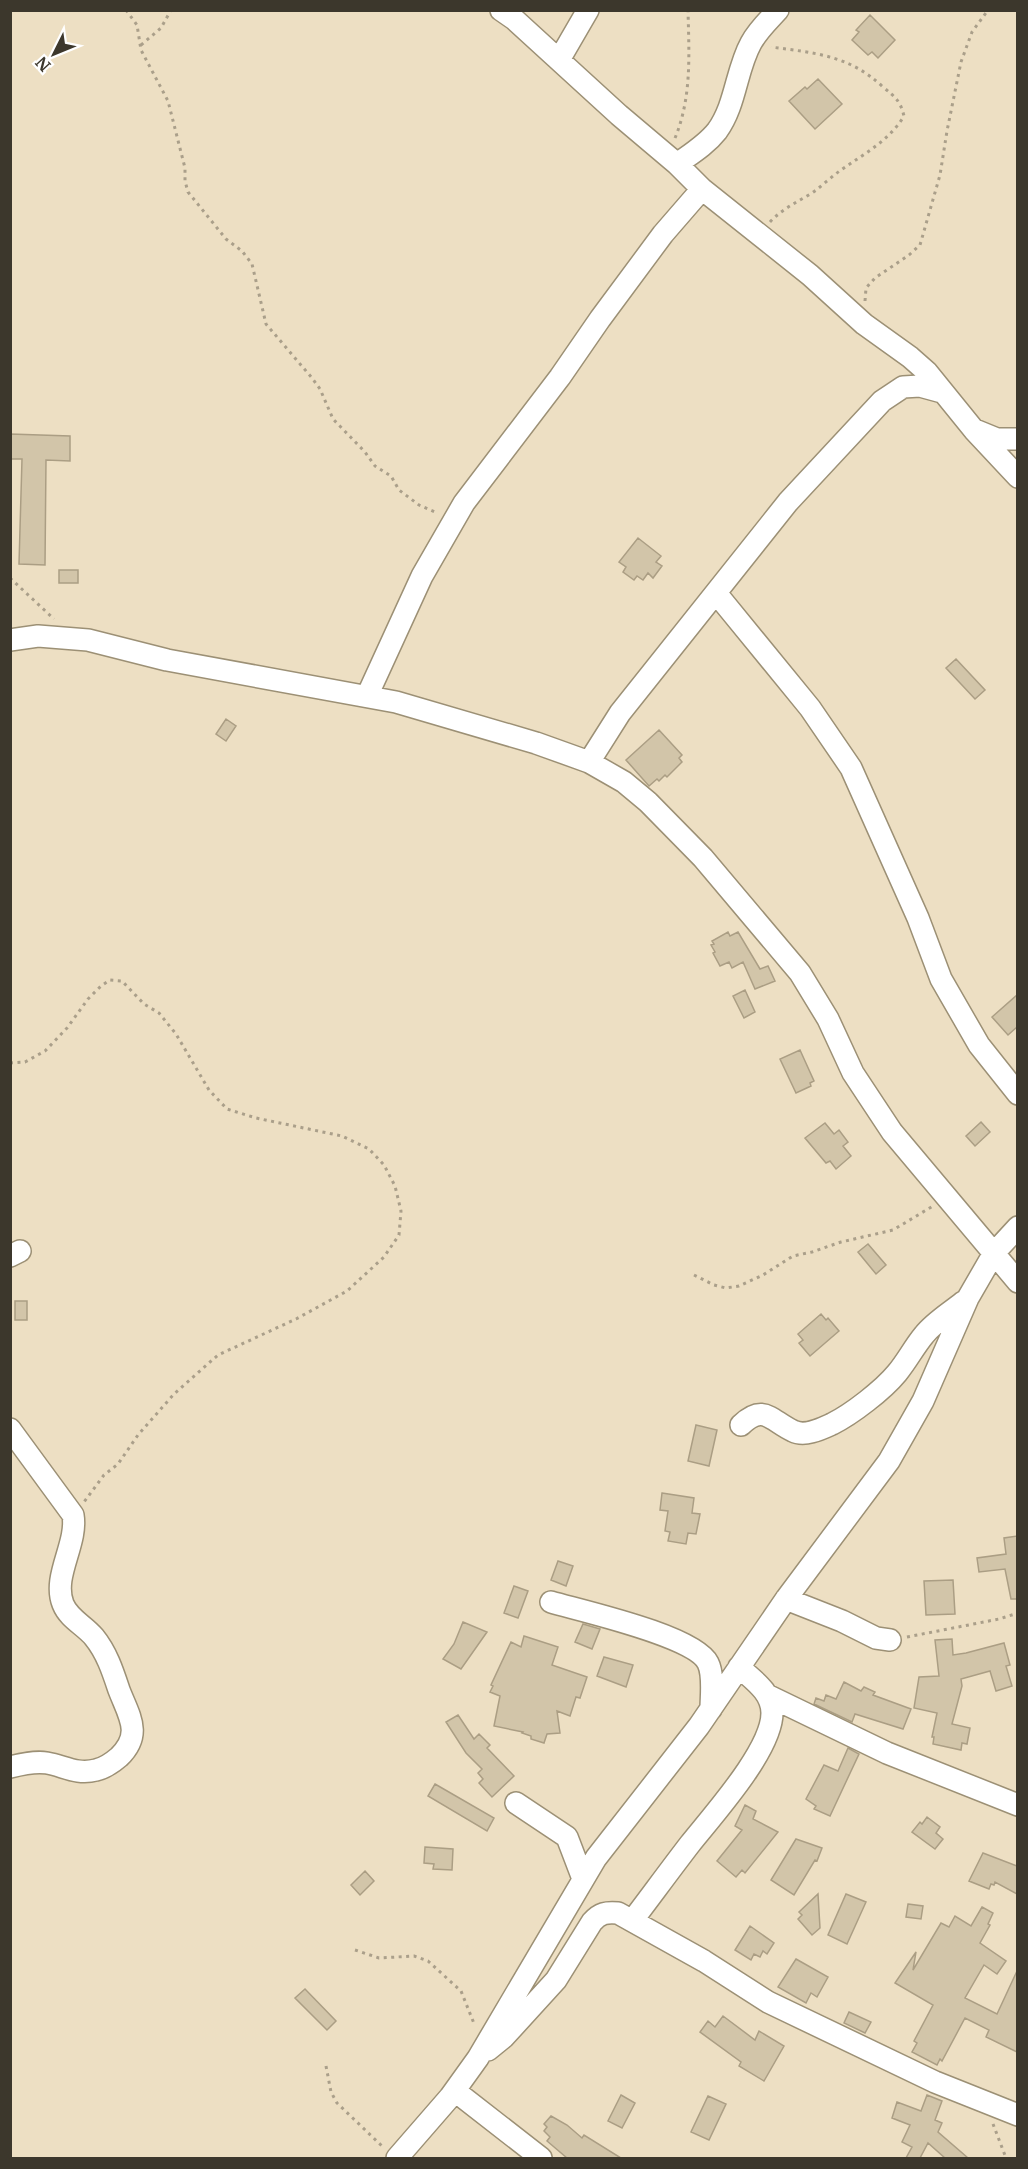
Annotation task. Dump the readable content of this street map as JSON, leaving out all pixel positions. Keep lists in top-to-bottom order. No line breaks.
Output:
{"north":"bottom left"}
